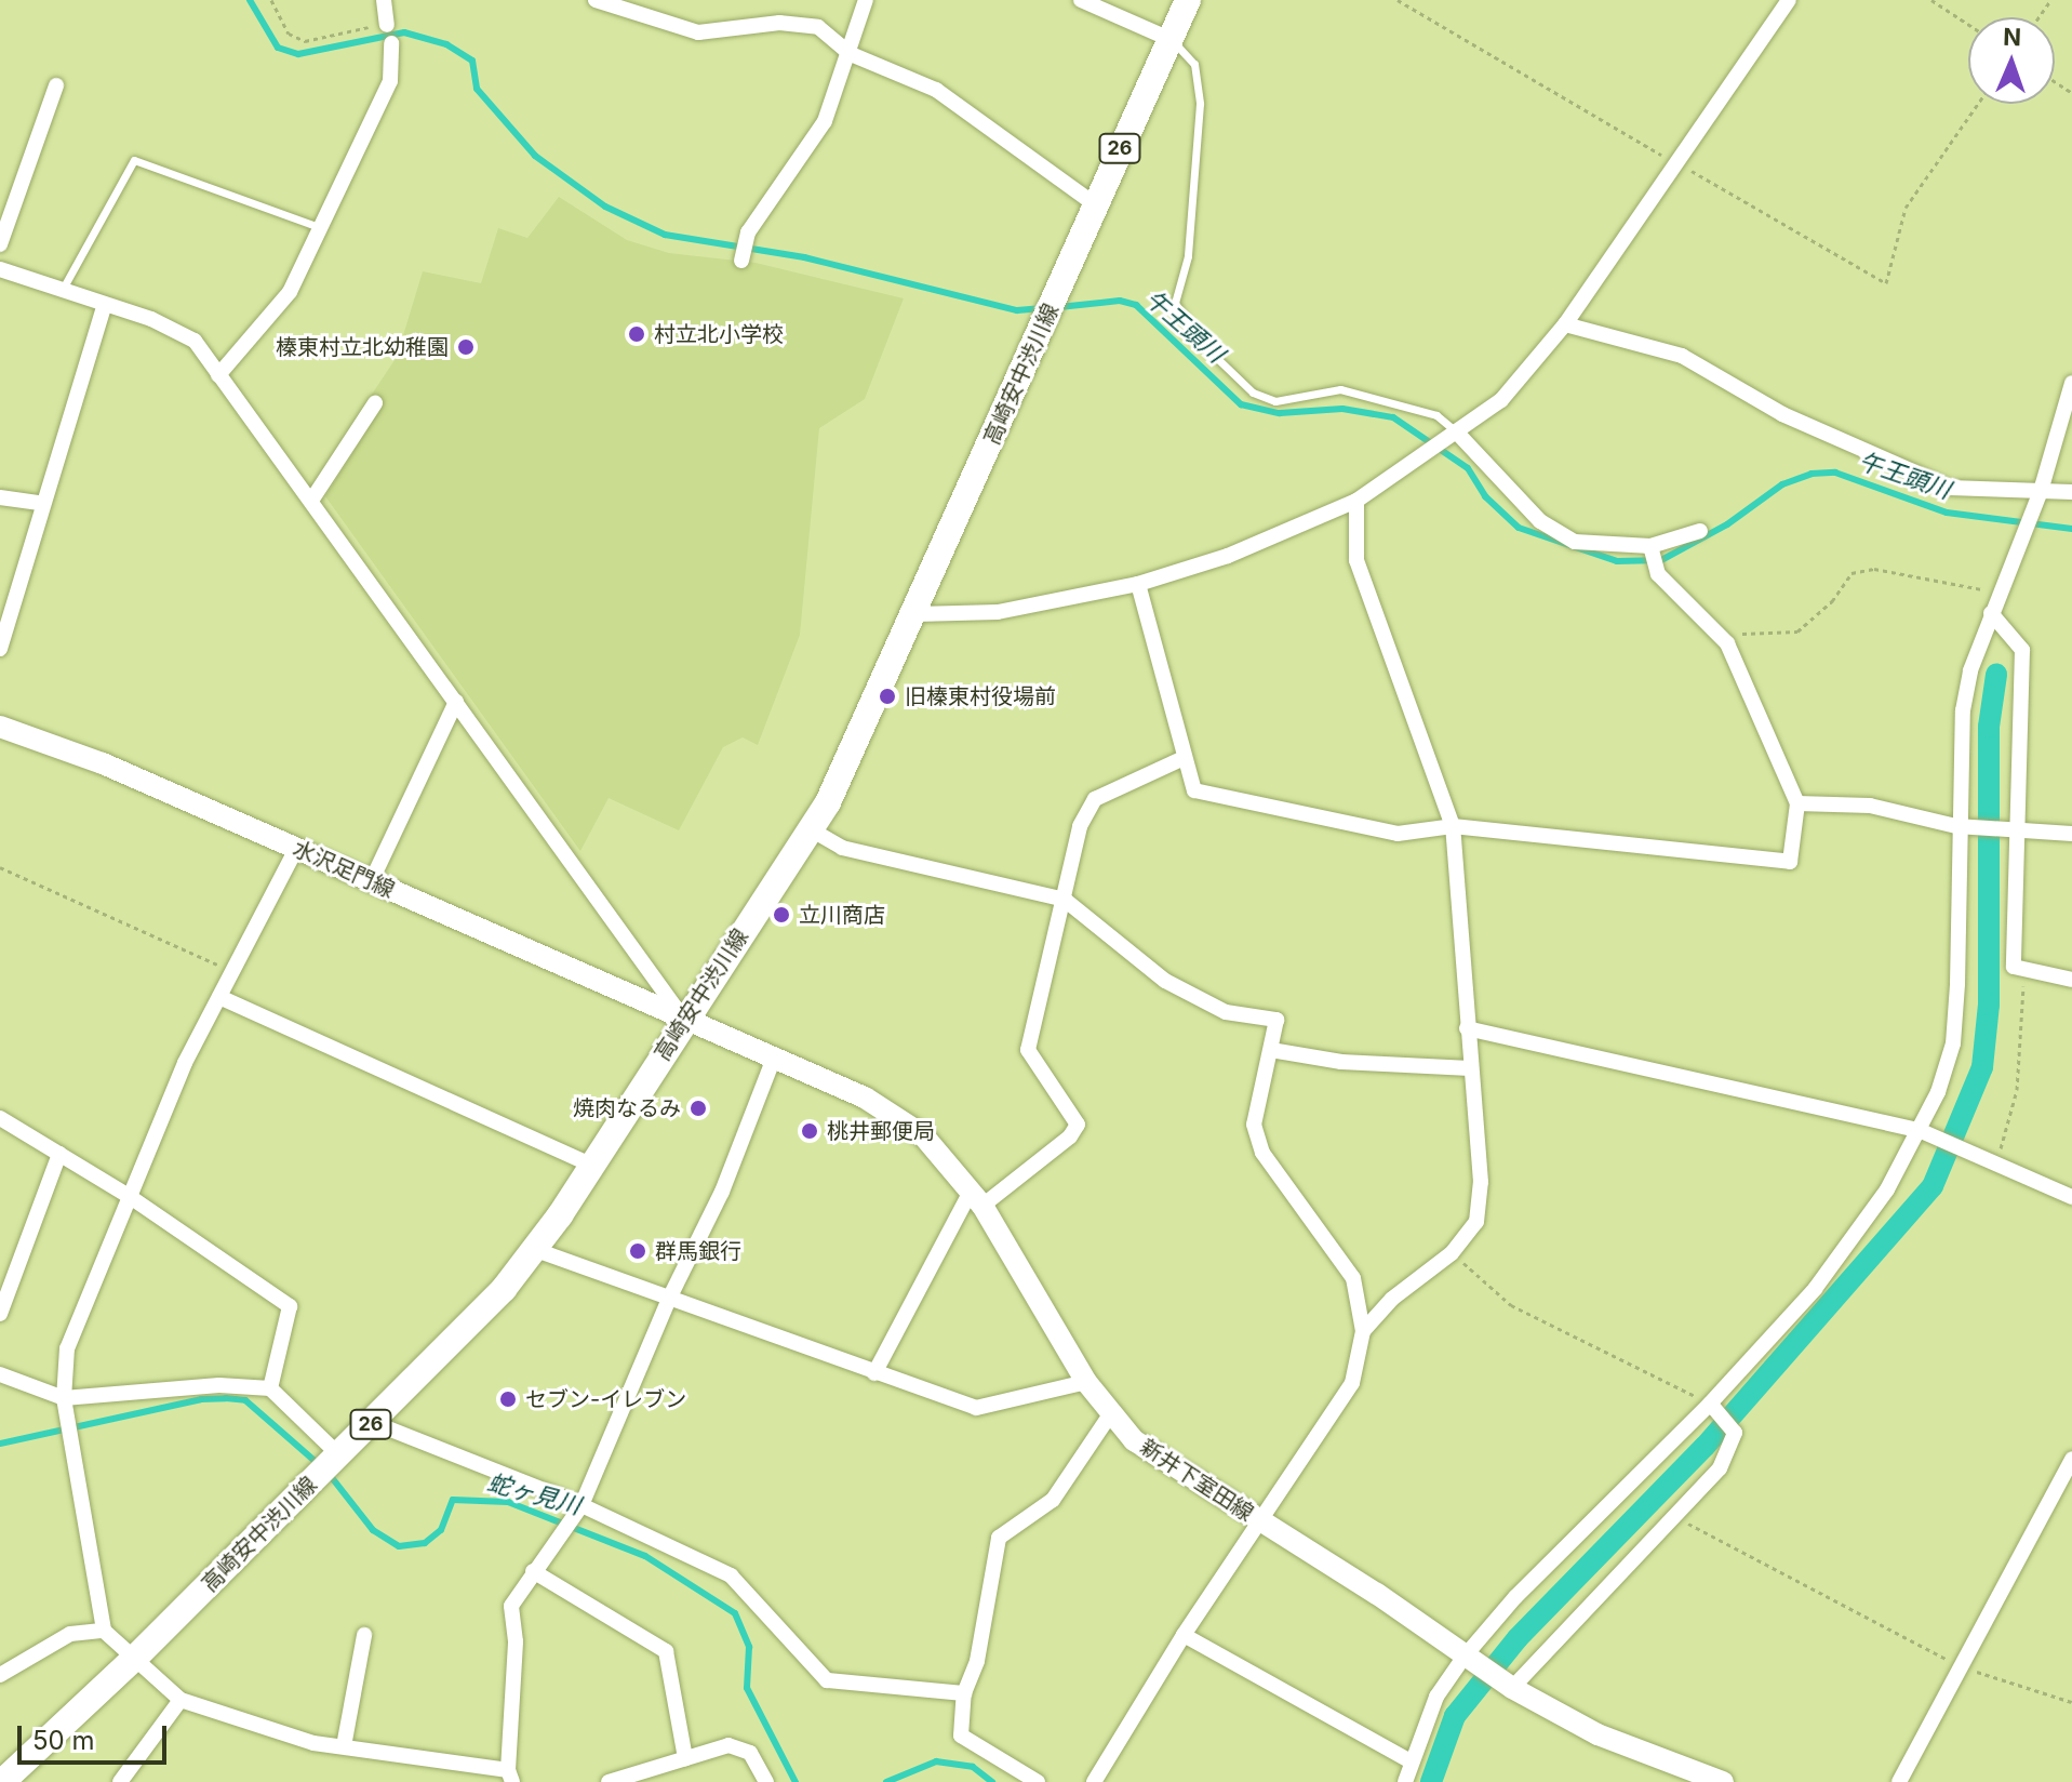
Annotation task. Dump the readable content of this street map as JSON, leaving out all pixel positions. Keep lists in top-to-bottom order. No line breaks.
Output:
{"streets":{"main road":["26","高崎安中渋川線","水沢足門線","新井下室田線"]},"crossings":[["高崎安中渋川線","水沢足門線"],["高崎安中渋川線","新井下室田線"],["水沢足門線","新井下室田線"]],"water":["午王頭川","蛇ヶ見川"],"places":["村立北小学校","榛東村立北幼稚園","旧榛東村役場前","立川商店","焼肉なるみ","桃井郵便局","群馬銀行","セブン-イレブン"],"scale_bar":"50 m","north":"top"}
